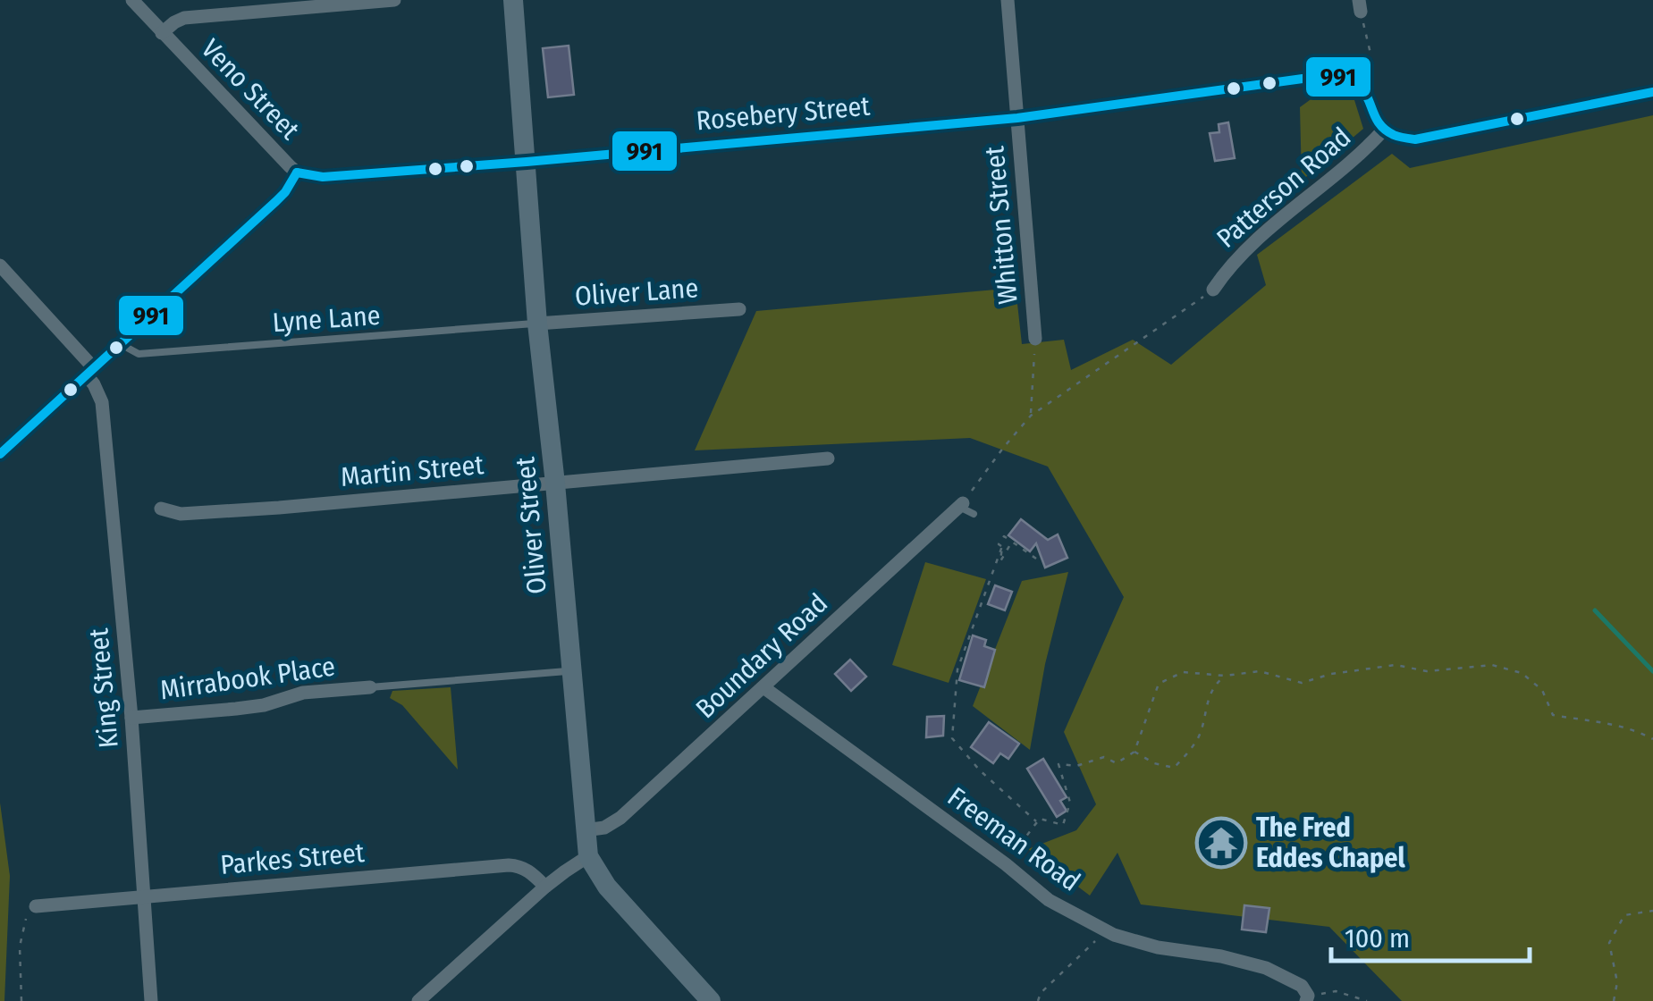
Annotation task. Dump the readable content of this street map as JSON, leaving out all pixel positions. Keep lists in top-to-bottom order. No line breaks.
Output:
{"streets":{"street":["Veno Street","Rosebery Street","Patterson Road","Whitton Street","Oliver Lane","Martin Street","Oliver Street","Boundary Road","Mirrabook Place","King Street","Freeman Road","Parkes Street"],"lane":["Lyne Lane"]},"crossings":[["Veno Street","Rosebery Street"],["Rosebery Street","Patterson Road"],["Rosebery Street","Whitton Street"],["Rosebery Street","Oliver Street"],["Oliver Lane","Lyne Lane"],["Oliver Lane","Oliver Street"],["Lyne Lane","Oliver Street"],["Martin Street","Oliver Street"],["Oliver Street","Boundary Road"],["Boundary Road","Freeman Road"],["Mirrabook Place","King Street"],["King Street","Parkes Street"]],"places":{"temple":["The Fred Eddes Chapel"]},"lines":["transit line 991"],"scale_bar":"100 m"}
